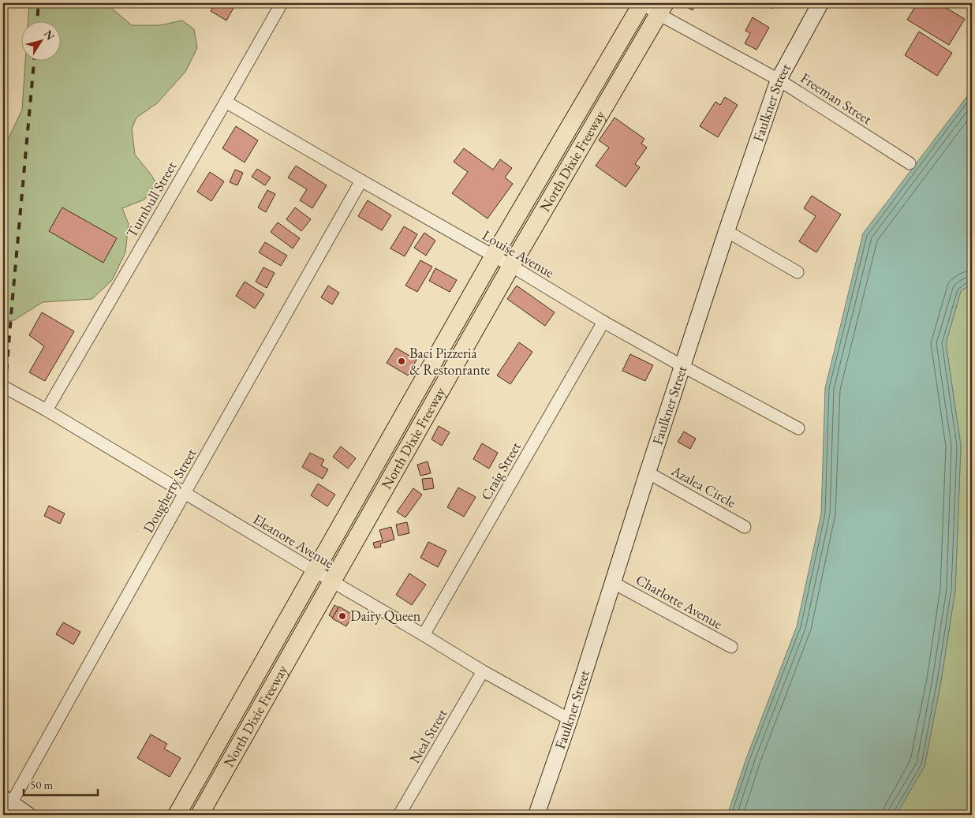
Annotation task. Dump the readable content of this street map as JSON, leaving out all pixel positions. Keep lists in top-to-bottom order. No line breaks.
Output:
{"streets":{"main road":["North Dixie Freeway"],"street":["Freeman Street","Faulkner Street","Turnbull Street","Louise Avenue","Craig Street","Azalea Circle","Dougherty Street","Eleanore Avenue","Charlotte Avenue","Neal Street"]},"crossings":[["Freeman Street","Faulkner Street"],["Freeman Street","North Dixie Freeway"],["Faulkner Street","Louise Avenue"],["Faulkner Street","Azalea Circle"],["Faulkner Street","Eleanore Avenue"],["Faulkner Street","Charlotte Avenue"],["North Dixie Freeway","Louise Avenue"],["North Dixie Freeway","Eleanore Avenue"],["Turnbull Street","Louise Avenue"],["Turnbull Street","Eleanore Avenue"],["Louise Avenue","Craig Street"],["Louise Avenue","Dougherty Street"],["Craig Street","Eleanore Avenue"],["Dougherty Street","Eleanore Avenue"],["Eleanore Avenue","Neal Street"]],"places":["Baci Pizzeria & Restonrante","Dairy Queen"],"scale_bar":"50 m","north":"top right"}
